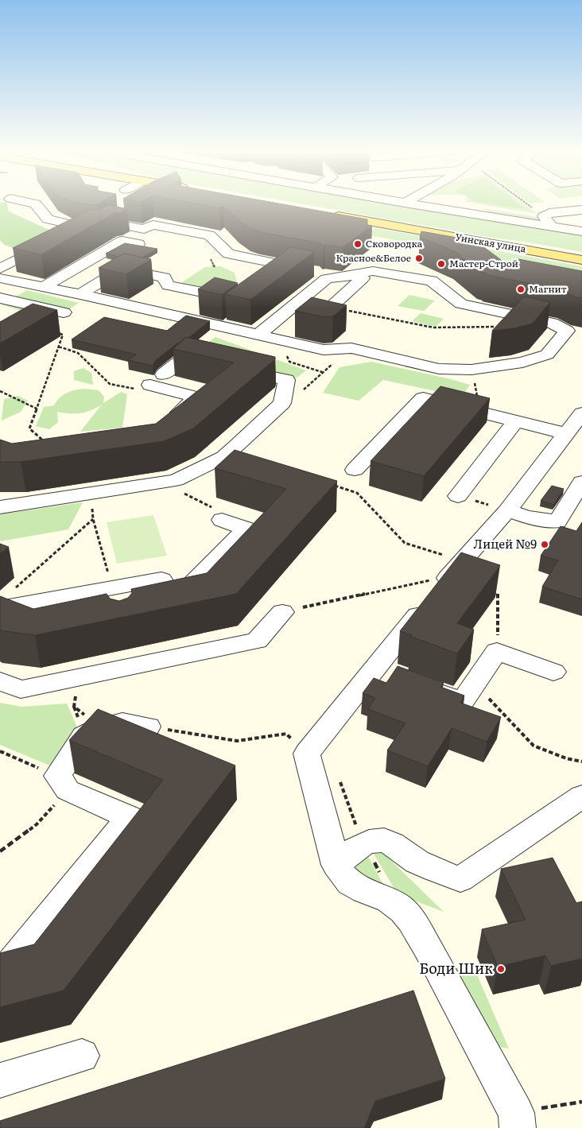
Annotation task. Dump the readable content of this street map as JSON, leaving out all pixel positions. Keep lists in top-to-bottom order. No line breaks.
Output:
{"streets":{"main road":["Уинская улица"]},"places":["Сковородка","Красное&Белое","Мастер-Строй","Магнит","Лицей №9","Боди Шик"]}
